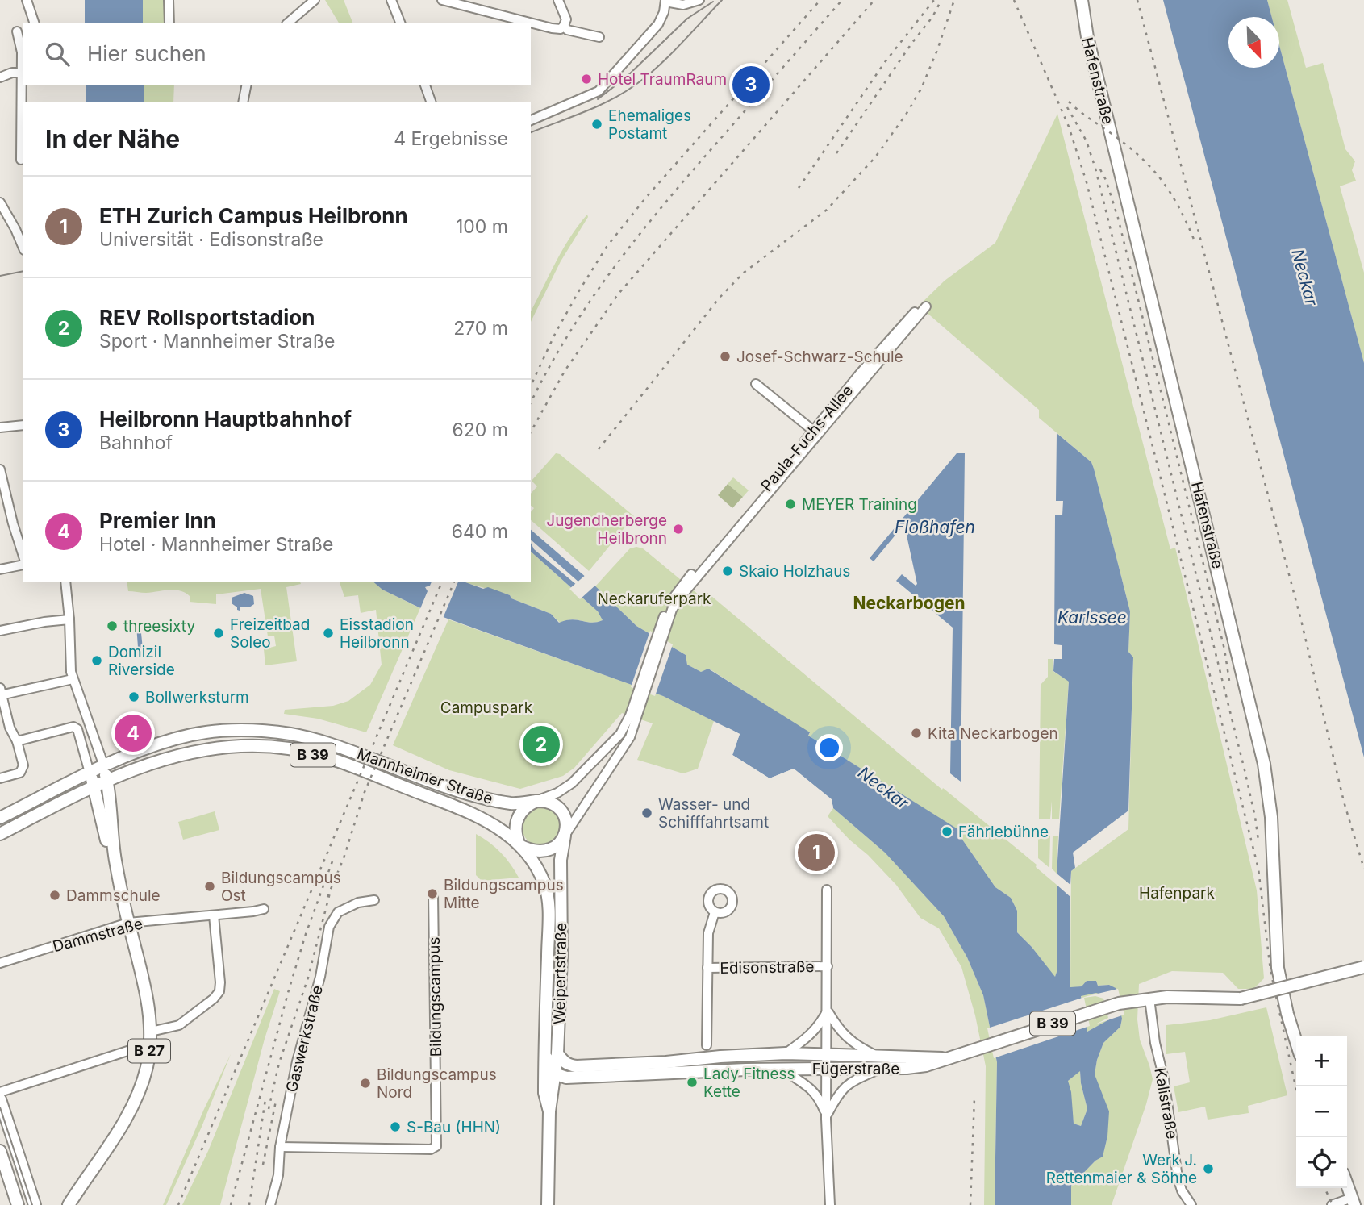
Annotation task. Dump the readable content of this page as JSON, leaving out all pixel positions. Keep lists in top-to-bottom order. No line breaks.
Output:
{"streets":{"main road":["Hafenstraße","B 39","Mannheimer Straße","Weipertstraße","B 27","Fügerstraße"],"street":["Paula-Fuchs-Allee","Dammstraße","Edisonstraße","Bildungscampus","Gaswerkstraße","Kalistraße"]},"crossings":[["Paula-Fuchs-Allee","Mannheimer Straße"],["B 39","Mannheimer Straße"],["B 39","Weipertstraße"],["B 39","Fügerstraße"],["B 39","Kalistraße"],["Mannheimer Straße","Weipertstraße"],["Mannheimer Straße","B 27"],["Dammstraße","B 27"],["Edisonstraße","Fügerstraße"],["Weipertstraße","Fügerstraße"],["Bildungscampus","Gaswerkstraße"],["Fügerstraße","Kalistraße"]],"districts":["Neckarbogen"],"water":["Neckar","Floßhafen","Karlssee"],"parks":["Neckaruferpark","Campuspark","Hafenpark"],"places":["Hotel TraumRaum","Ehemaliges Postamt","Josef-Schwarz-Schule","MEYER Training","Jugendherberge Heilbronn","Skaio Holzhaus","threesixty","Freizeitbad Soleo","Eisstadion Heilbronn","Domizil Riverside","Bollwerksturm","Kita Neckarbogen","Wasser- und Schifffahrtsamt","Fährlebühne","Bildungscampus Ost","Bildungscampus Mitte","Dammschule","Lady Fitness Kette","Bildungscampus Nord","S-Bau (HHN)","Werk J. Rettenmaier & Söhne"],"north":"bottom right","page":{"search":"Hier suchen","pins":["3","4","2","1"],"heading":["In der Nähe","4 Ergebnisse"],"list":[{"mark":"1","name":"ETH Zurich Campus Heilbronn","note":"Universität · Edisonstraße","value":"100 m"},{"mark":"2","name":"REV Rollsportstadion","note":"Sport · Mannheimer Straße","value":"270 m"},{"mark":"3","name":"Heilbronn Hauptbahnhof","note":"Bahnhof","value":"620 m"},{"mark":"4","name":"Premier Inn","note":"Hotel · Mannheimer Straße","value":"640 m"}],"map_buttons":["+","−"]}}
